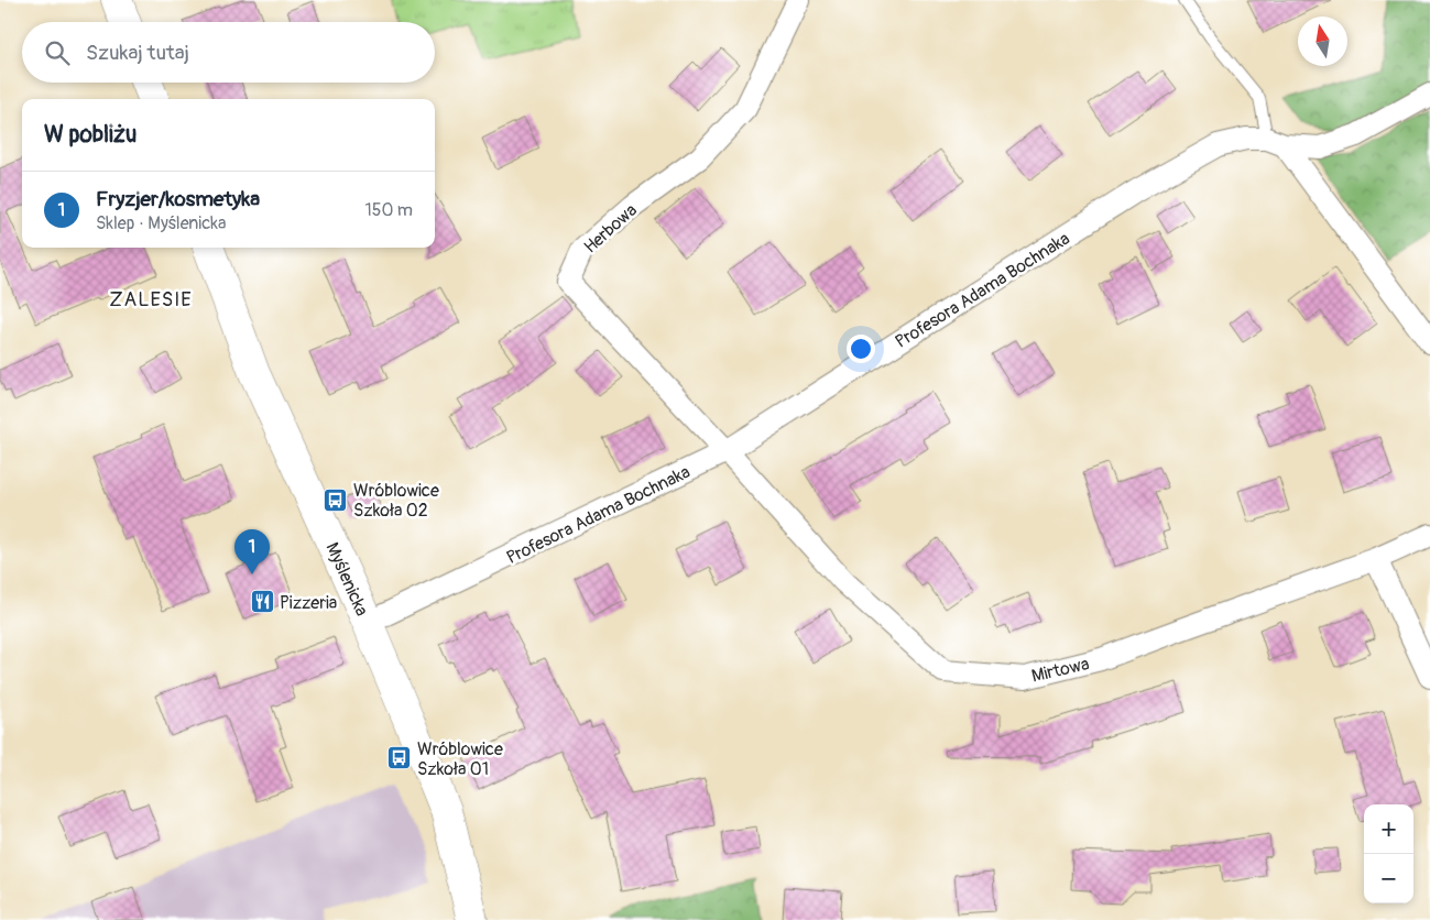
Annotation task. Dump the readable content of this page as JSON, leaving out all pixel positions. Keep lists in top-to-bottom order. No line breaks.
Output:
{"streets":{"street":["Herbowa","Profesora Adama Bochnaka","Myślenicka","Mirtowa"]},"crossings":[["Herbowa","Profesora Adama Bochnaka"],["Herbowa","Mirtowa"],["Profesora Adama Bochnaka","Myślenicka"],["Profesora Adama Bochnaka","Mirtowa"]],"districts":["ZALESIE"],"places":{"bus stop":["Wróblowice Szkoła 02","Wróblowice Szkoła 01"],"restaurant":["Pizzeria"]},"north":"top","page":{"search":"Szukaj tutaj","heading":"W pobliżu","list":[{"mark":"1","name":"Fryzjer/kosmetyka","note":"Sklep · Myślenicka","value":"150 m"}],"pins":"1","map_buttons":["+","−"]}}
